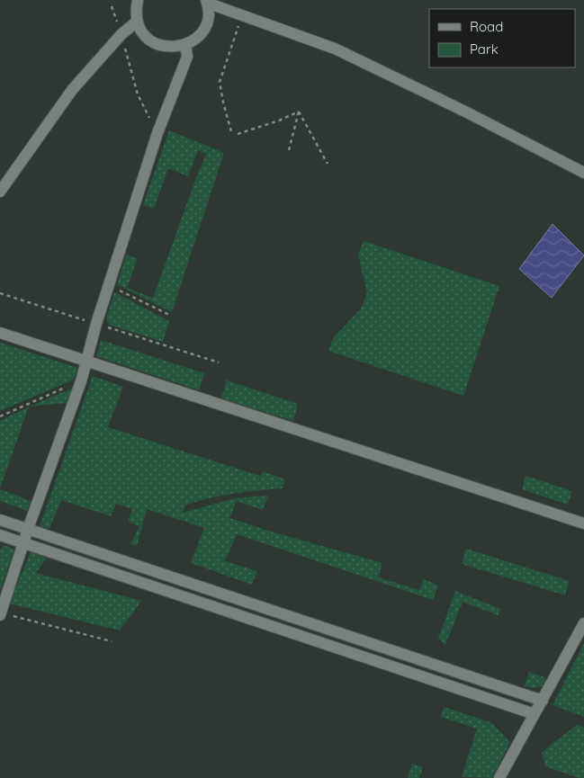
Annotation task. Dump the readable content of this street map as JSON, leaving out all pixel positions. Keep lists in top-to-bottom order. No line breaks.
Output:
{"legend":["Road","Park"]}
